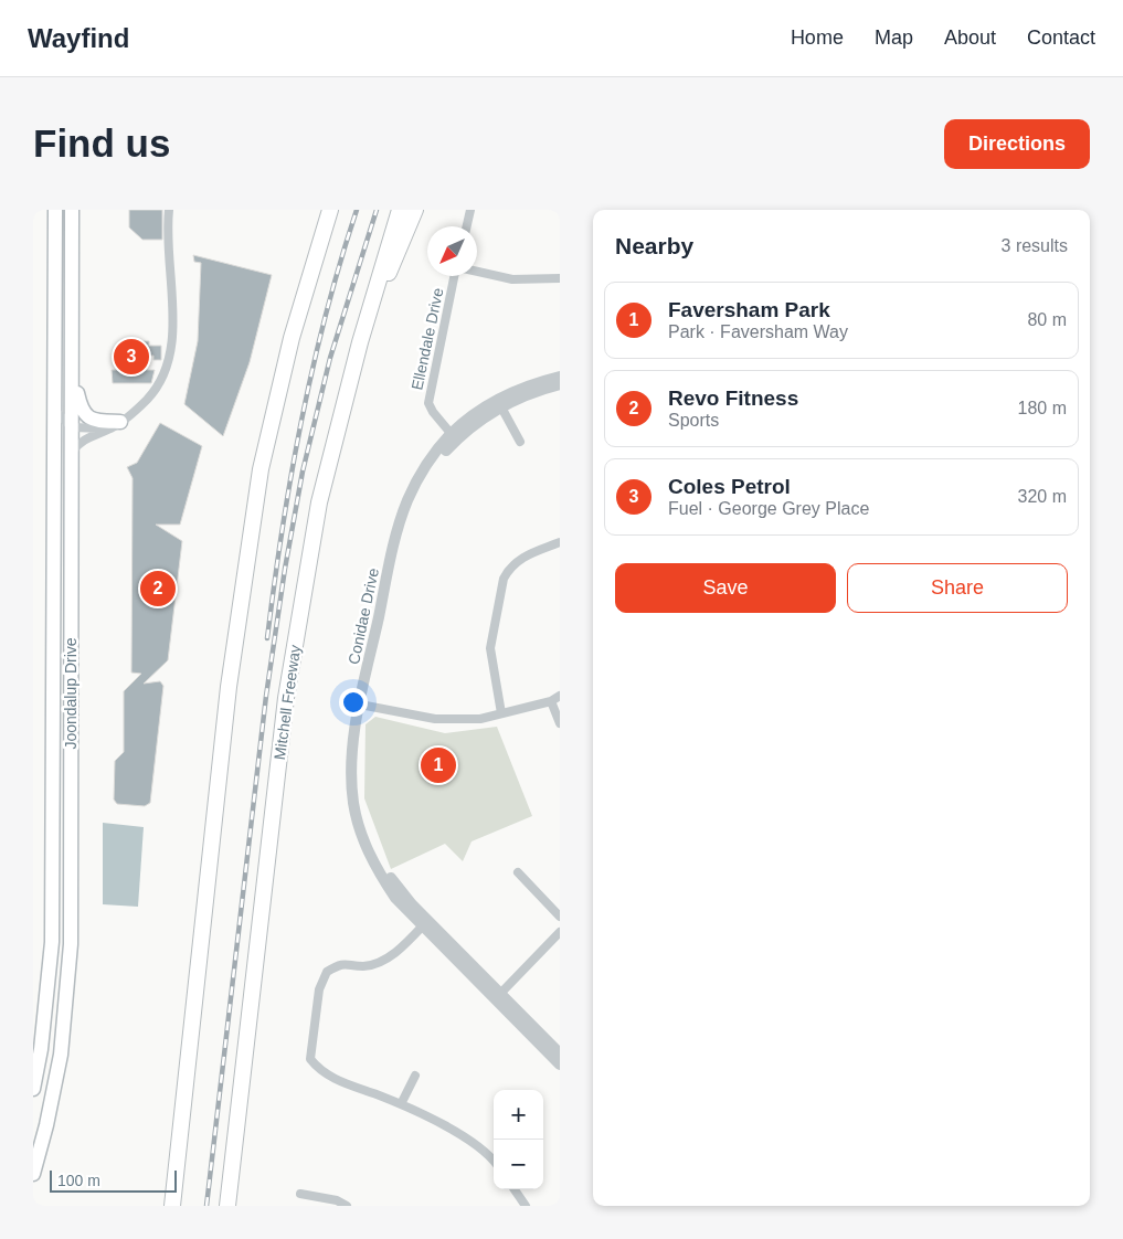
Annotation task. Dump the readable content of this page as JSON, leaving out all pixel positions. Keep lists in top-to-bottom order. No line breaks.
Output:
{"streets":{"highway":["Mitchell Freeway"],"main road":["Joondalup Drive"],"street":["Ellendale Drive","Conidae Drive"]},"crossings":[["Ellendale Drive","Conidae Drive"]],"scale_bar":"100 m","north":"bottom left","page":{"header":"Wayfind","nav":["Home","Map","About","Contact"],"buttons":["Directions",["Save","Share"]],"title":"Find us","heading":["Nearby","3 results"],"list":[{"mark":"1","name":"Faversham Park","note":"Park · Faversham Way","value":"80 m"},{"mark":"2","name":"Revo Fitness","note":"Sports","value":"180 m"},{"mark":"3","name":"Coles Petrol","note":"Fuel · George Grey Place","value":"320 m"}],"pins":["3","2","1"],"map_buttons":["+","−"],"scale":"100 m"}}
